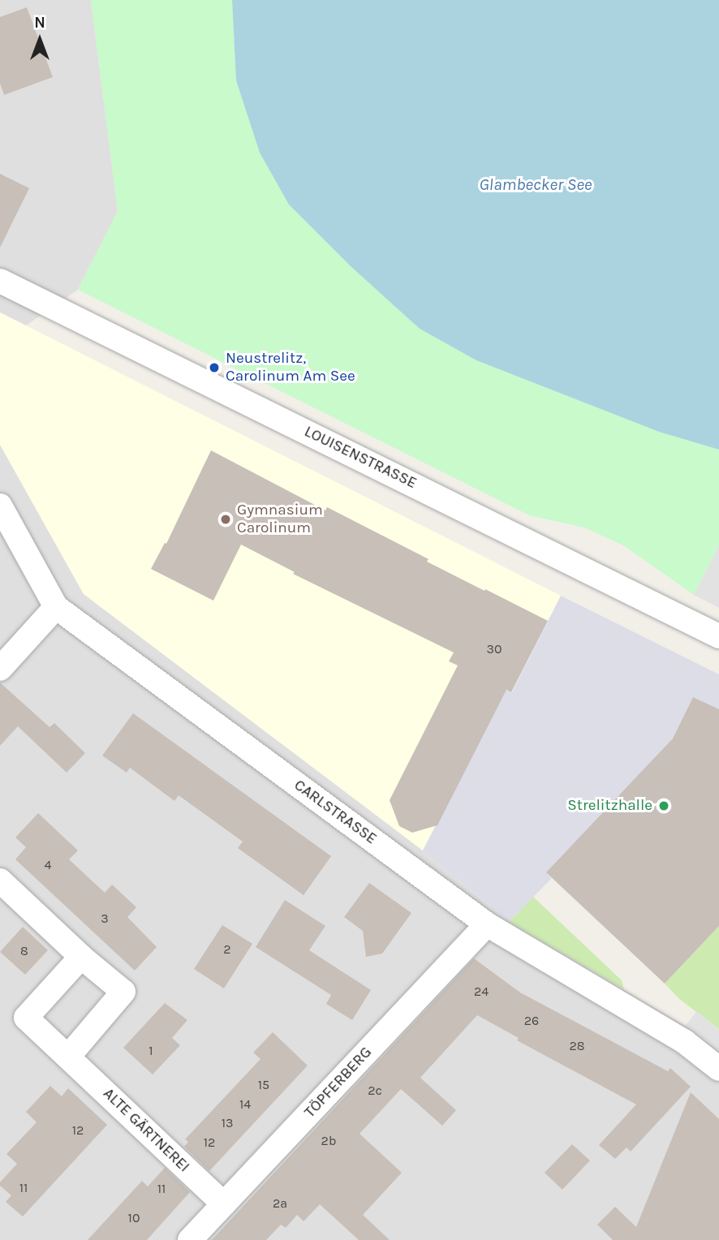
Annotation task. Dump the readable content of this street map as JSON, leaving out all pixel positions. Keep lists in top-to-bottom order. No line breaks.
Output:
{"streets":{"street":["LOUISENSTRASSE","CARLSTRASSE","TÖPFERBERG","ALTE GÄRTNEREI"]},"crossings":[["CARLSTRASSE","TÖPFERBERG"],["TÖPFERBERG","ALTE GÄRTNEREI"]],"water":["Glambecker See"],"places":["Neustrelitz, Carolinum Am See","Gymnasium Carolinum","Strelitzhalle"],"house_numbers":["30","4","3","2","8","24","26","28","1","15","2c","14","13","12","2b","12","11","11","2a","10"],"north":"top"}
